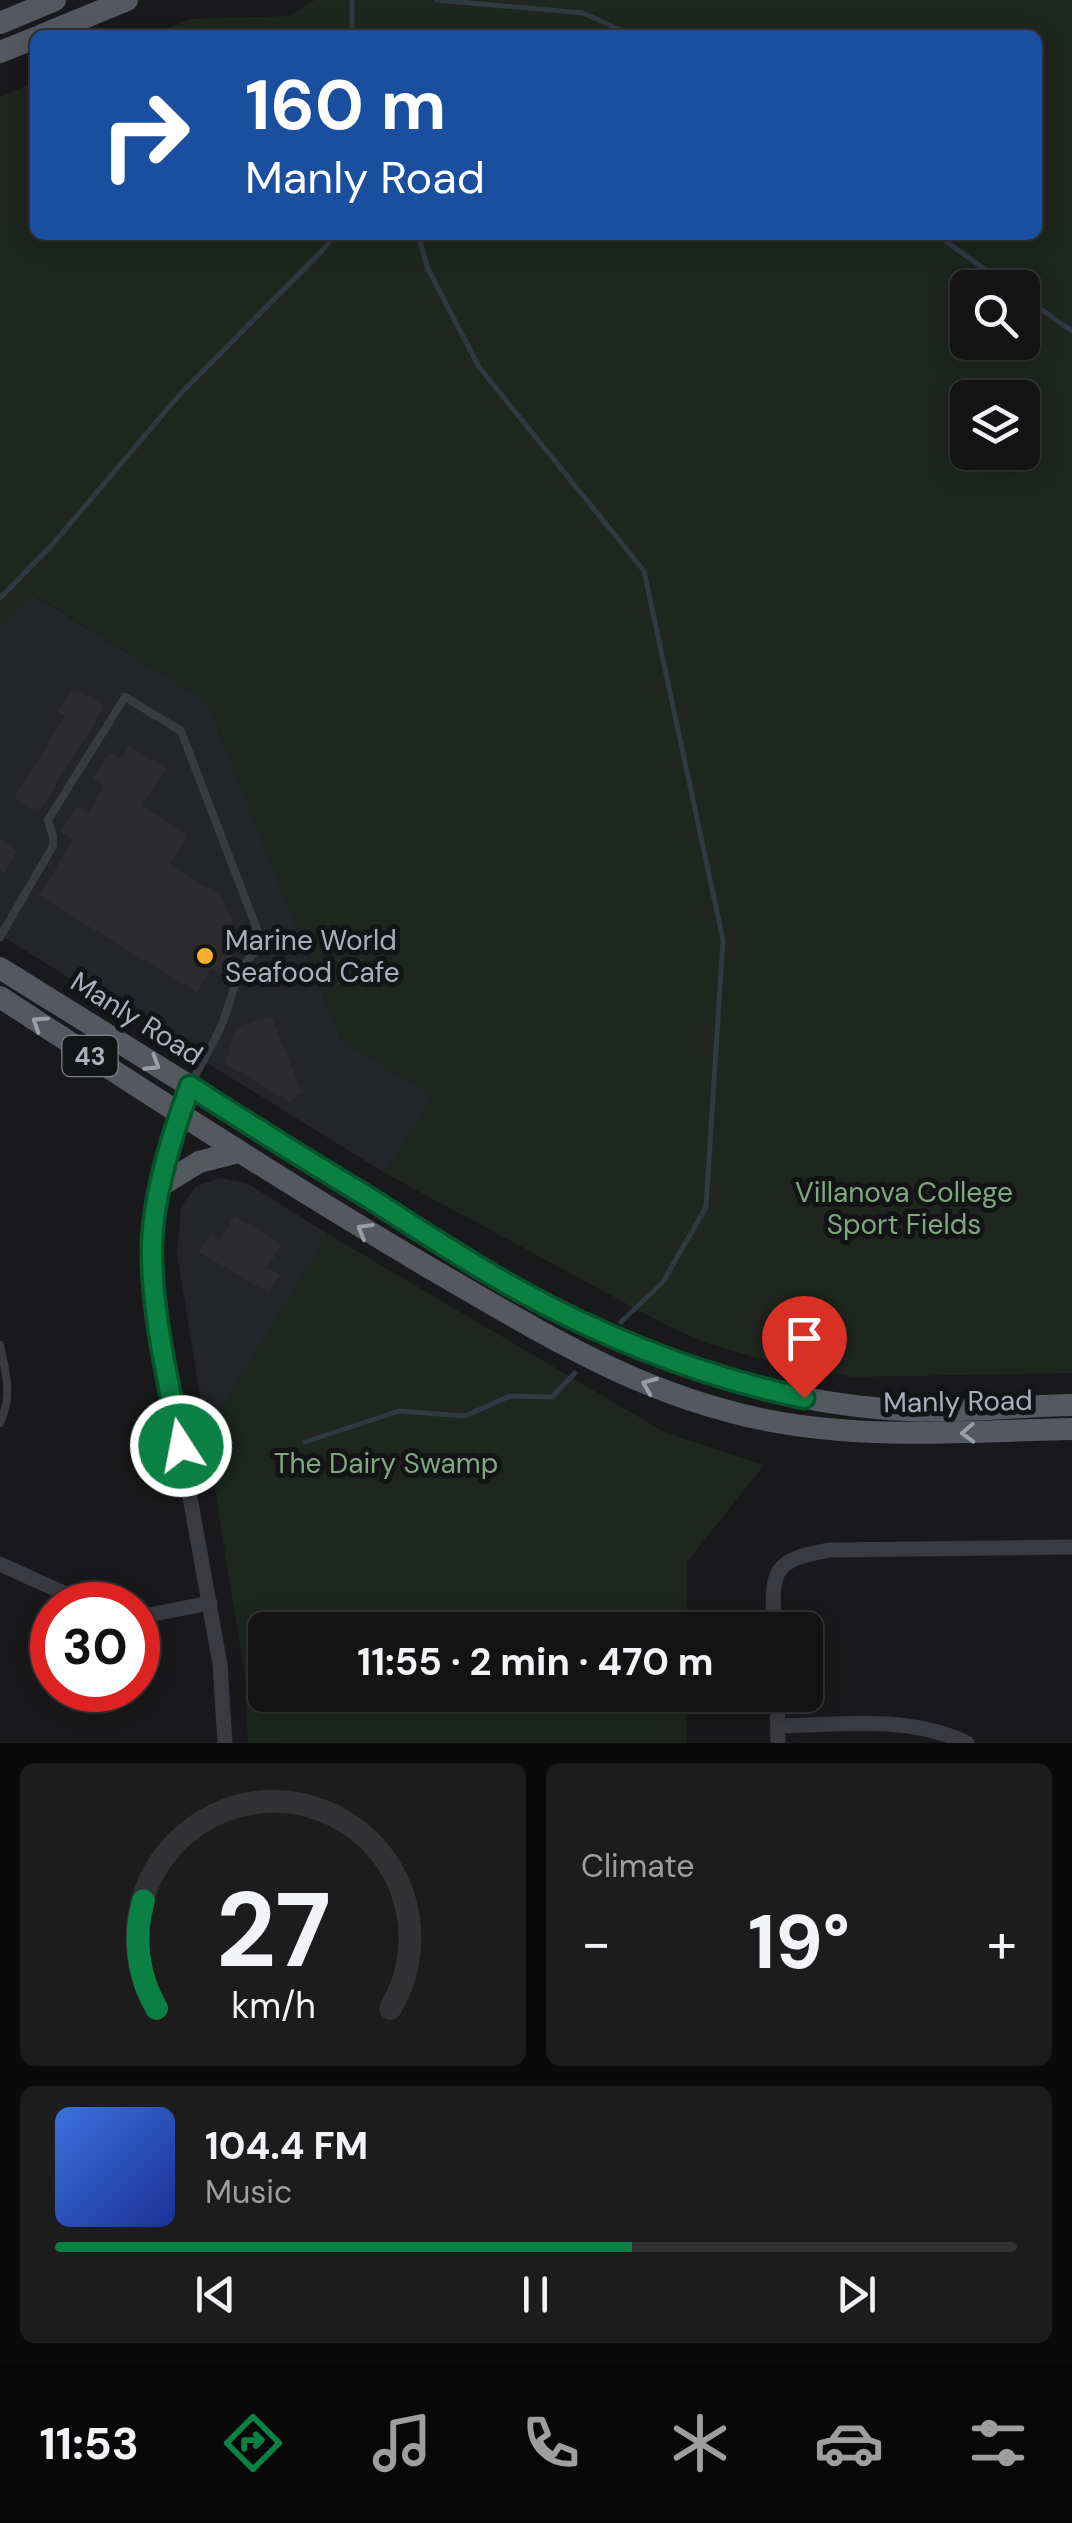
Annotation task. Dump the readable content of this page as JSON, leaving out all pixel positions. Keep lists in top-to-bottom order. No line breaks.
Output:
{"streets":{"main road":["Manly Road","43"]},"parks":["Villanova College Sport Fields","The Dairy Swamp"],"places":["Marine World Seafood Cafe"],"page":{"turn":["160 m","Manly Road"],"limit":"30","trip":"11:55 · 2 min · 470 m","tile":"Climate","heat":["−","19°","+"],"song":["104.4 FM","Music"],"tabs":"11:53","gauge":["27","km/h"]}}
